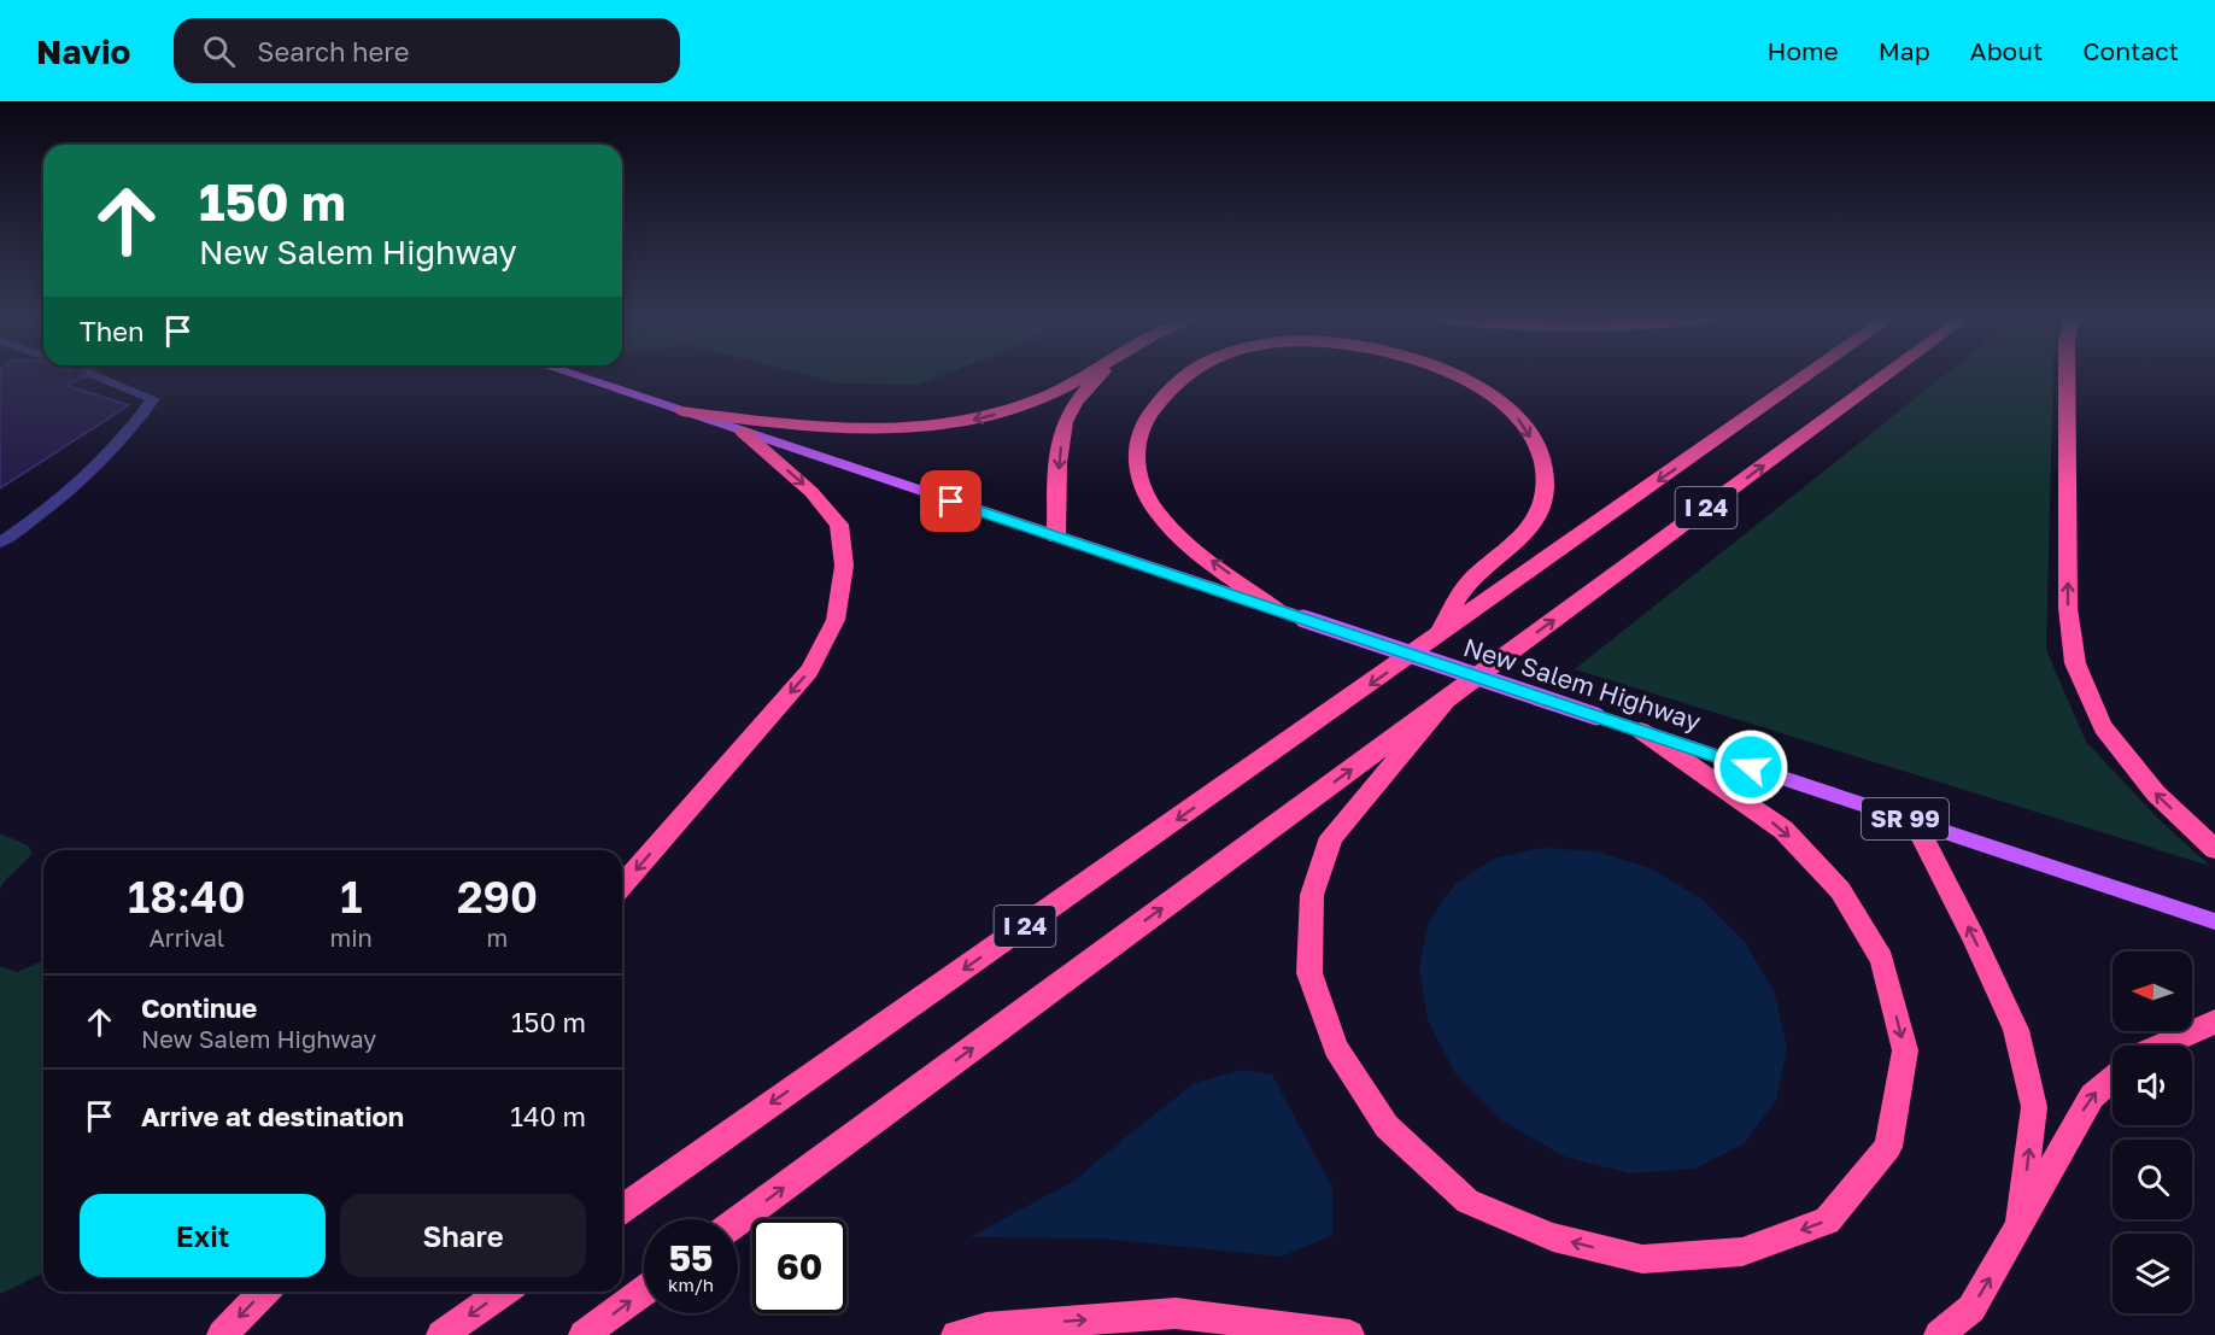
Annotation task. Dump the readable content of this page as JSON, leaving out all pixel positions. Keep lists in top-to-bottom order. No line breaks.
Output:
{"streets":{"highway":["I 24"],"main road":["New Salem Highway","SR 99"]},"crossings":[["New Salem Highway","SR 99"]],"north":"left","page":{"header":"Navio","search":"Search here","nav":["Home","Map","About","Contact"],"turn":["150 m","New Salem Highway"],"then":"Then","eta":["18:40","Arrival","1","min","290","m"],"list":[{"name":"Continue","note":"New Salem Highway","value":"150 m"},{"name":"Arrive at destination","value":"140 m"}],"buttons":["Exit","Share"],"speed":"55 km/h","limit":"60"}}
